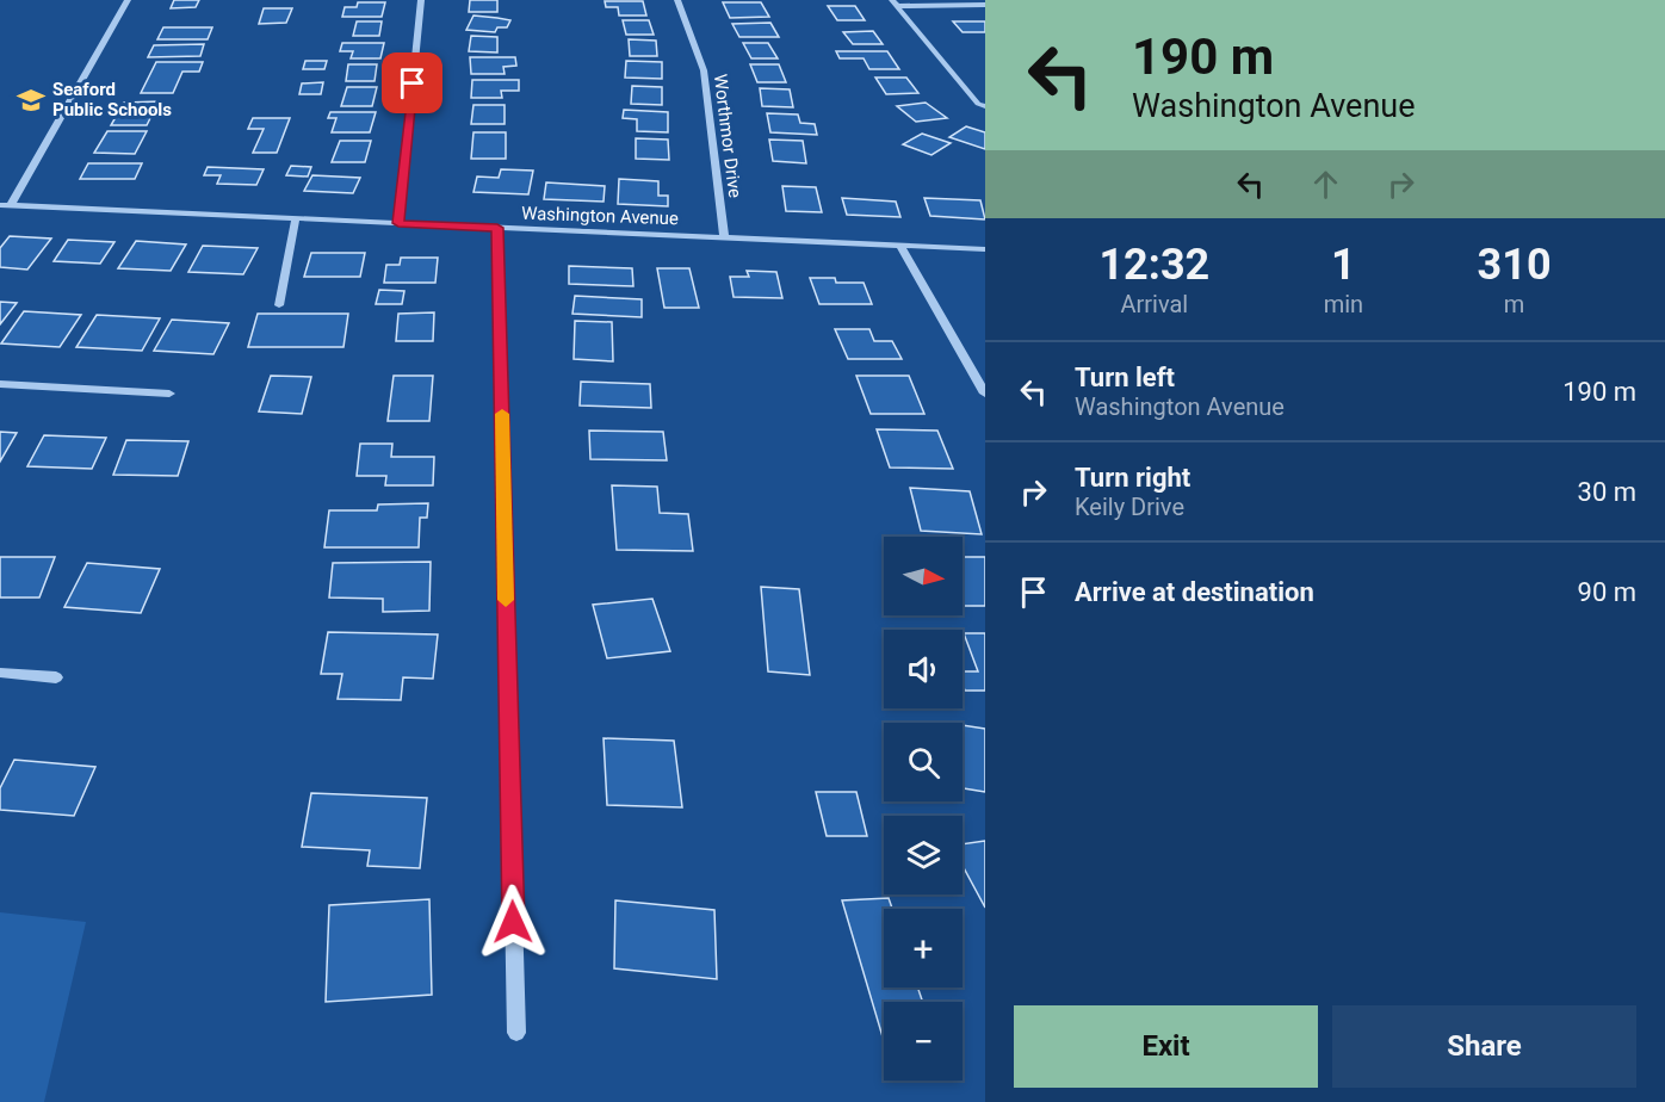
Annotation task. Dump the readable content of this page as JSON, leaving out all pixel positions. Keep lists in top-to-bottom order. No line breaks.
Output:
{"streets":{"street":["Worthmor Drive","Washington Avenue"]},"crossings":[["Worthmor Drive","Washington Avenue"]],"places":{"school or university":["Seaford Public Schools"]},"north":"right","page":{"turn":["190 m","Washington Avenue"],"eta":["12:32","Arrival","1","min","310","m"],"list":[{"name":"Turn left","note":"Washington Avenue","value":"190 m"},{"name":"Turn right","note":"Keily Drive","value":"30 m"},{"name":"Arrive at destination","value":"90 m"}],"map_buttons":["+","−"],"buttons":["Exit","Share"]}}
